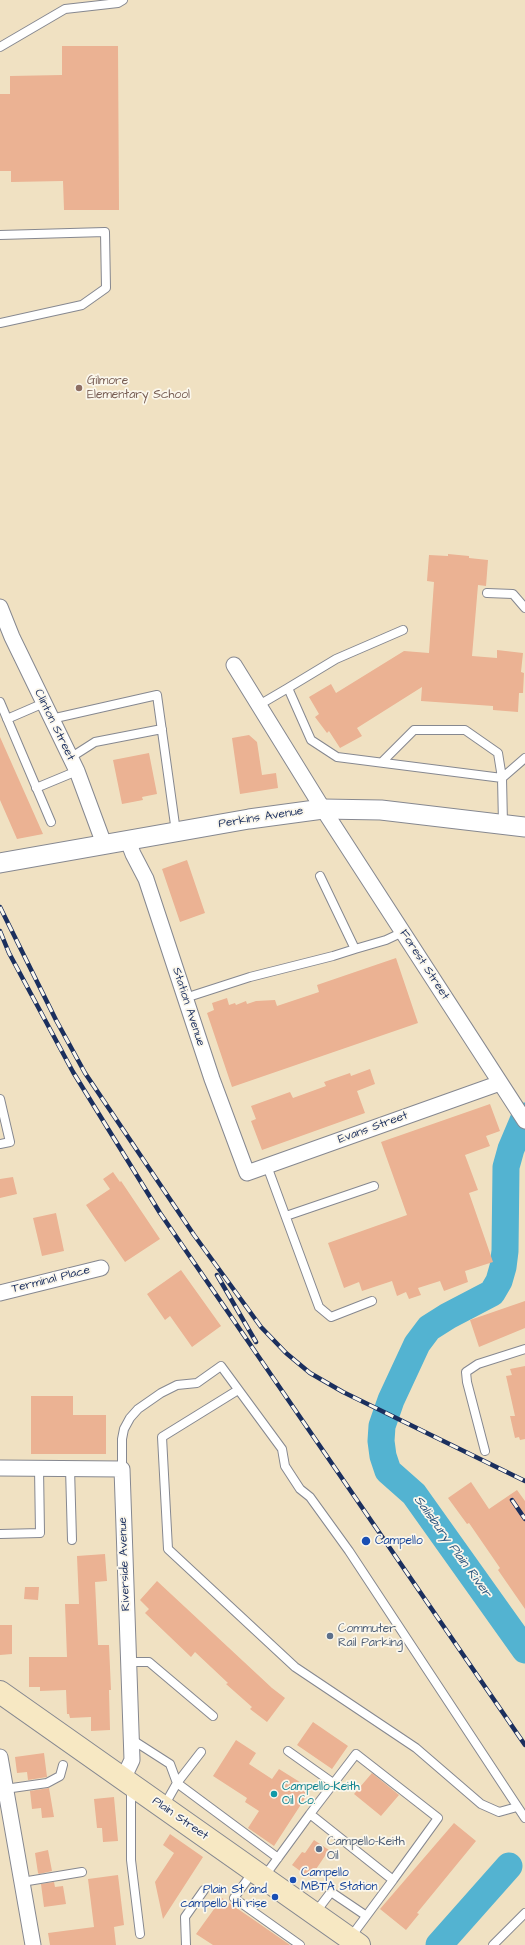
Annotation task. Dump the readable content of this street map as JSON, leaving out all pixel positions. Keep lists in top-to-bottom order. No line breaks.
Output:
{"streets":{"main road":["Plain Street"],"street":["Clinton Street","Perkins Avenue","Forest Street","Station Avenue","Evans Street","Terminal Place","Riverside Avenue"]},"crossings":[["Clinton Street","Perkins Avenue"],["Perkins Avenue","Forest Street"],["Perkins Avenue","Station Avenue"],["Forest Street","Evans Street"],["Station Avenue","Evans Street"],["Riverside Avenue","Plain Street"]],"water":["Salisbury Plain River"],"places":["Gilmore Elementary School","Campello","Commuter Rail Parking","Campello-Keith Oil Co.","Campello-Keith Oil","Campello MBTA Station","Plain St and campello Hi rise"]}
